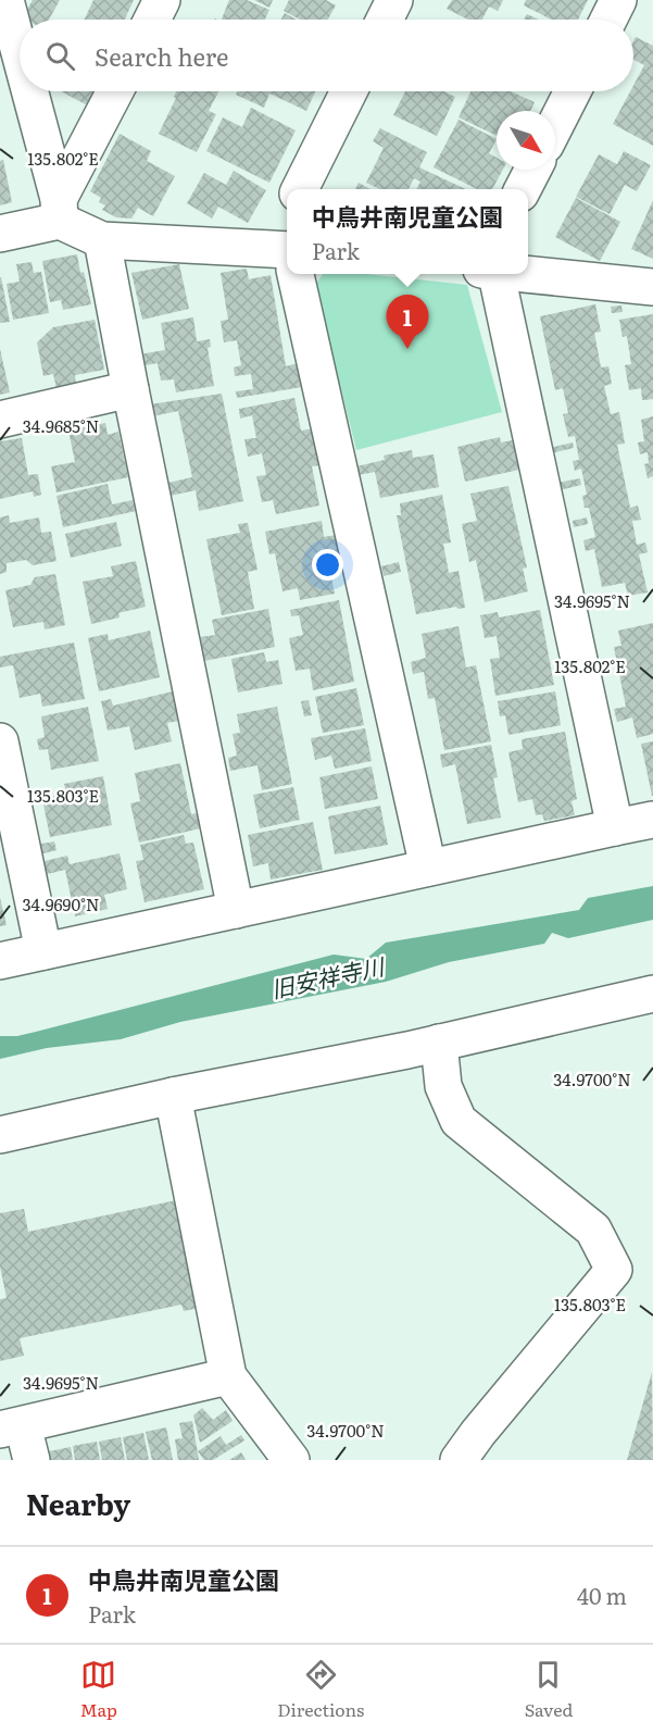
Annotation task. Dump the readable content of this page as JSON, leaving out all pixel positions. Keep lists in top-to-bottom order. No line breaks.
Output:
{"water":["旧安祥寺川"],"north":"bottom right","page":{"search":"Search here","popup":["中鳥井南児童公園","Park"],"pins":"1","heading":"Nearby","list":[{"mark":"1","name":"中鳥井南児童公園","note":"Park","value":"40 m"}],"nav":["Map","Directions","Saved"]},"coordinates":["135.802°E","34.9685°N","34.9695°N","135.803°E","34.9690°N","34.9700°N"]}
